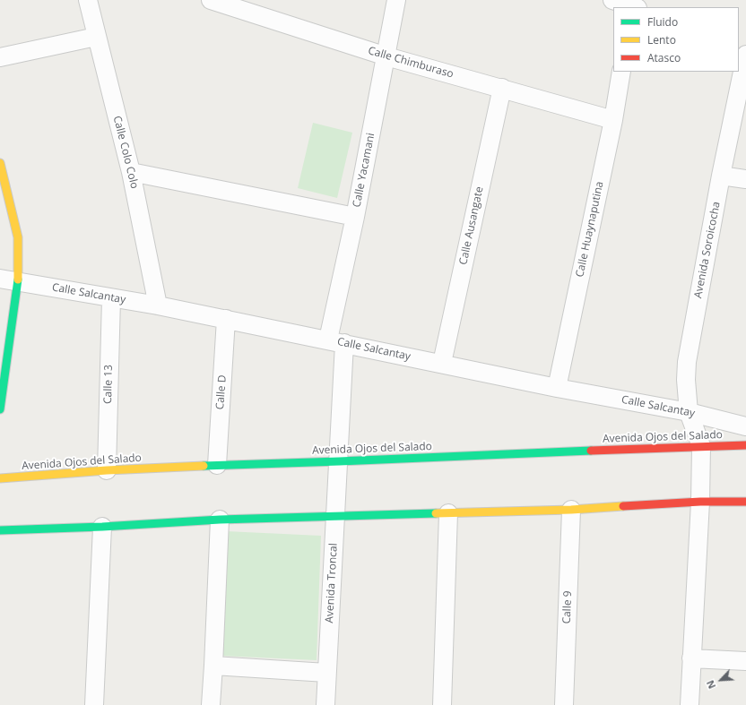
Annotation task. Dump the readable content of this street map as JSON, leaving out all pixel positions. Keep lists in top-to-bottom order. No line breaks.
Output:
{"streets":{"street":["Calle Chimburaso","Calle Colo Colo","Calle Yacamani","Calle Ausangate","Calle Huaynaputina","Avenida Soroicocha","Calle Salcantay","Calle 13","Calle D","Avenida Ojos del Salado","Avenida Troncal","Calle 9"]},"crossings":[["Calle Chimburaso","Calle Yacamani"],["Calle Chimburaso","Calle Ausangate"],["Calle Chimburaso","Calle Huaynaputina"],["Calle Colo Colo","Calle Salcantay"],["Calle Yacamani","Calle Salcantay"],["Calle Yacamani","Avenida Ojos del Salado"],["Calle Yacamani","Avenida Troncal"],["Calle Ausangate","Calle Salcantay"],["Calle Huaynaputina","Calle Salcantay"],["Avenida Soroicocha","Calle Salcantay"],["Avenida Soroicocha","Avenida Ojos del Salado"],["Calle Salcantay","Calle 13"],["Calle Salcantay","Calle D"],["Calle 13","Avenida Ojos del Salado"],["Calle D","Avenida Ojos del Salado"],["Avenida Ojos del Salado","Avenida Troncal"]],"legend":["Fluido","Lento","Atasco"],"north":"bottom left"}
